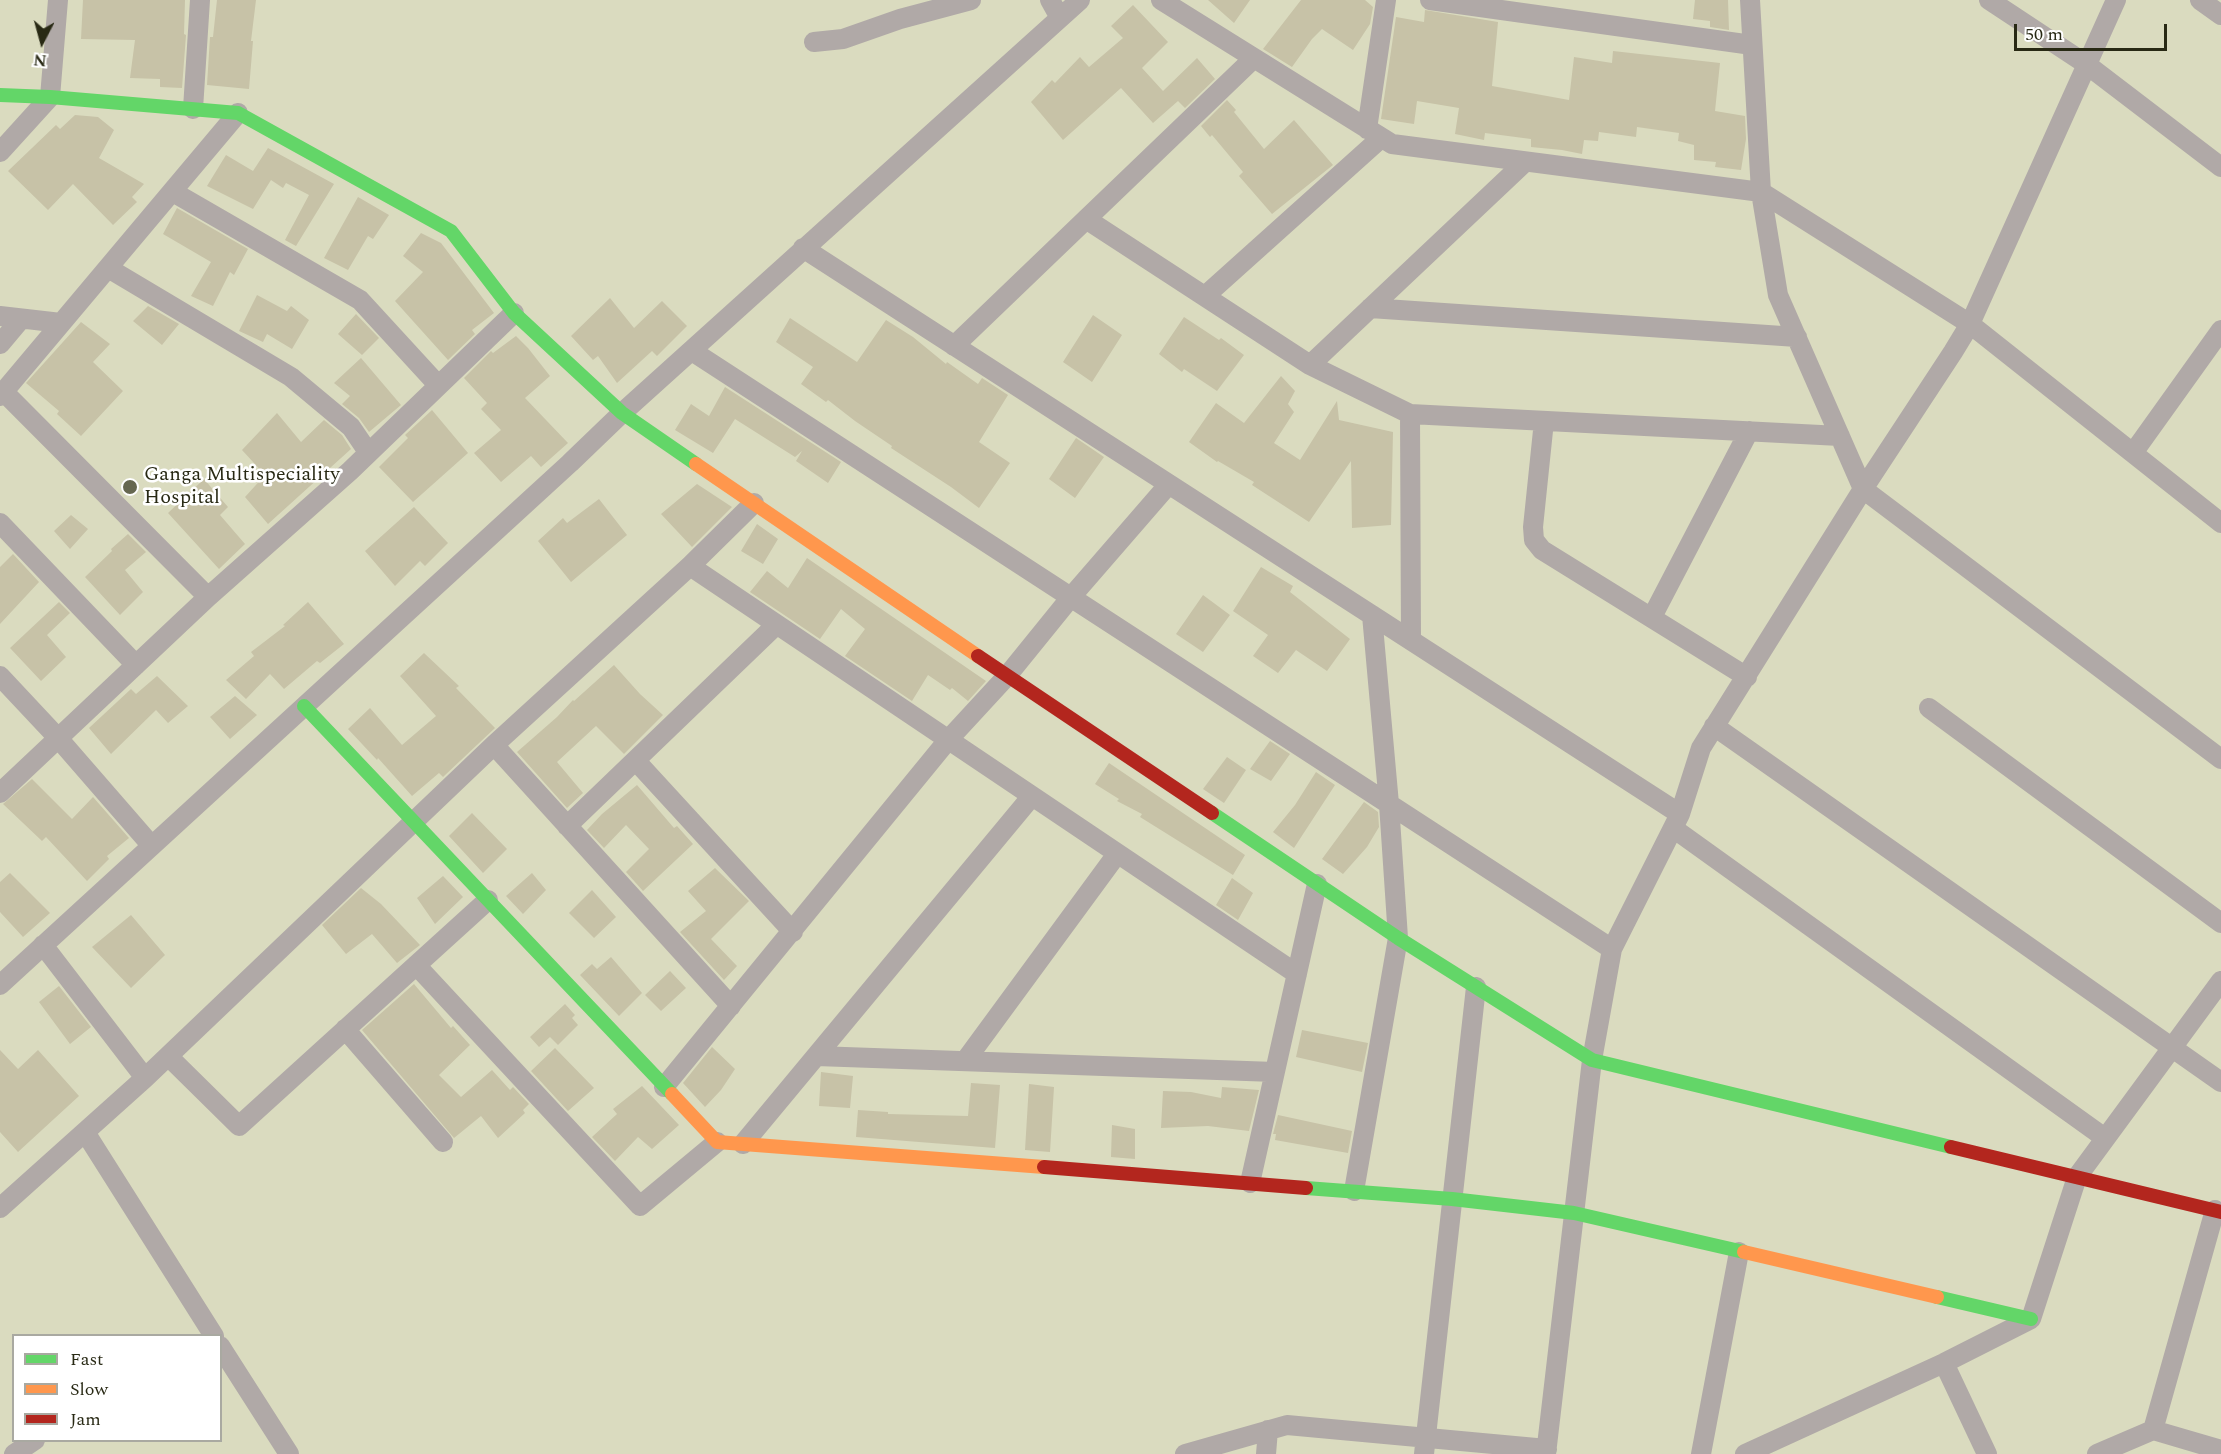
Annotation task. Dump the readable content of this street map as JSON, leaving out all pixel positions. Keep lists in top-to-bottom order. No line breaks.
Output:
{"places":["Ganga Multispeciality Hospital"],"legend":["Fast","Slow","Jam"],"scale_bar":"50 m","north":"bottom"}
